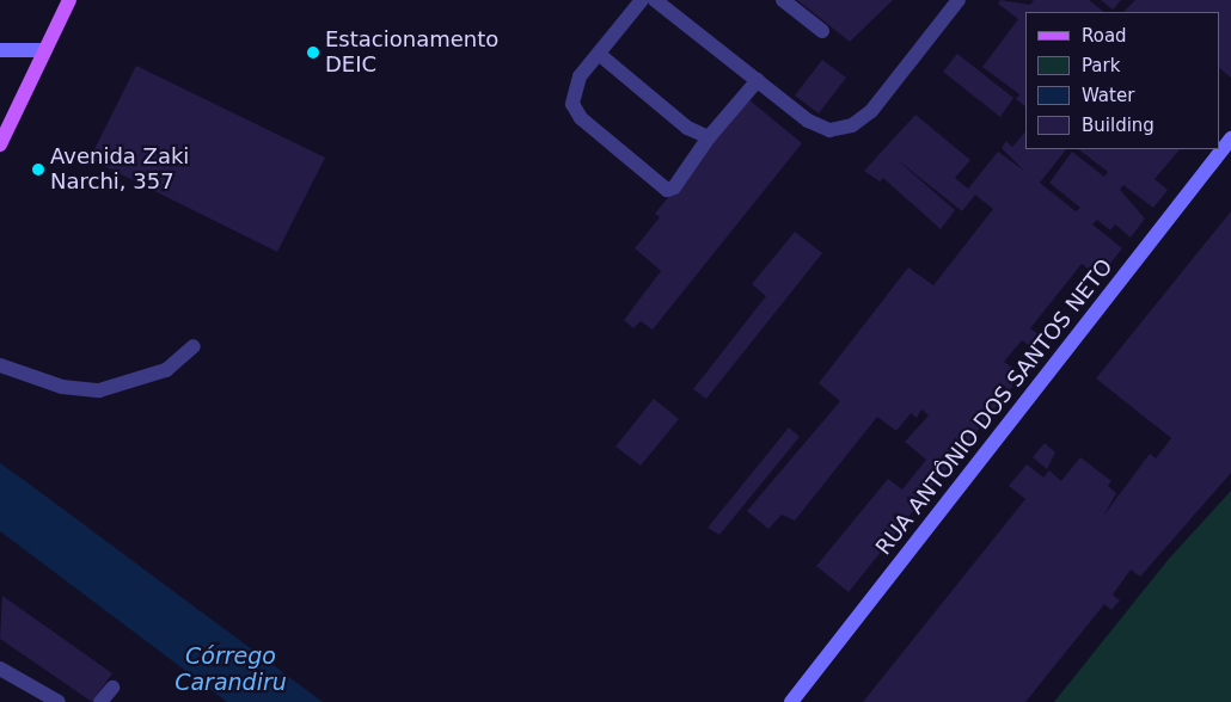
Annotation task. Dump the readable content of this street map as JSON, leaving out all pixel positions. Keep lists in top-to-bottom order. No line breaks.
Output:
{"streets":{"street":["RUA ANTÔNIO DOS SANTOS NETO"]},"water":["Córrego Carandiru"],"places":["Estacionamento DEIC","Avenida Zaki Narchi, 357"],"legend":["Road","Park","Water","Building"]}
